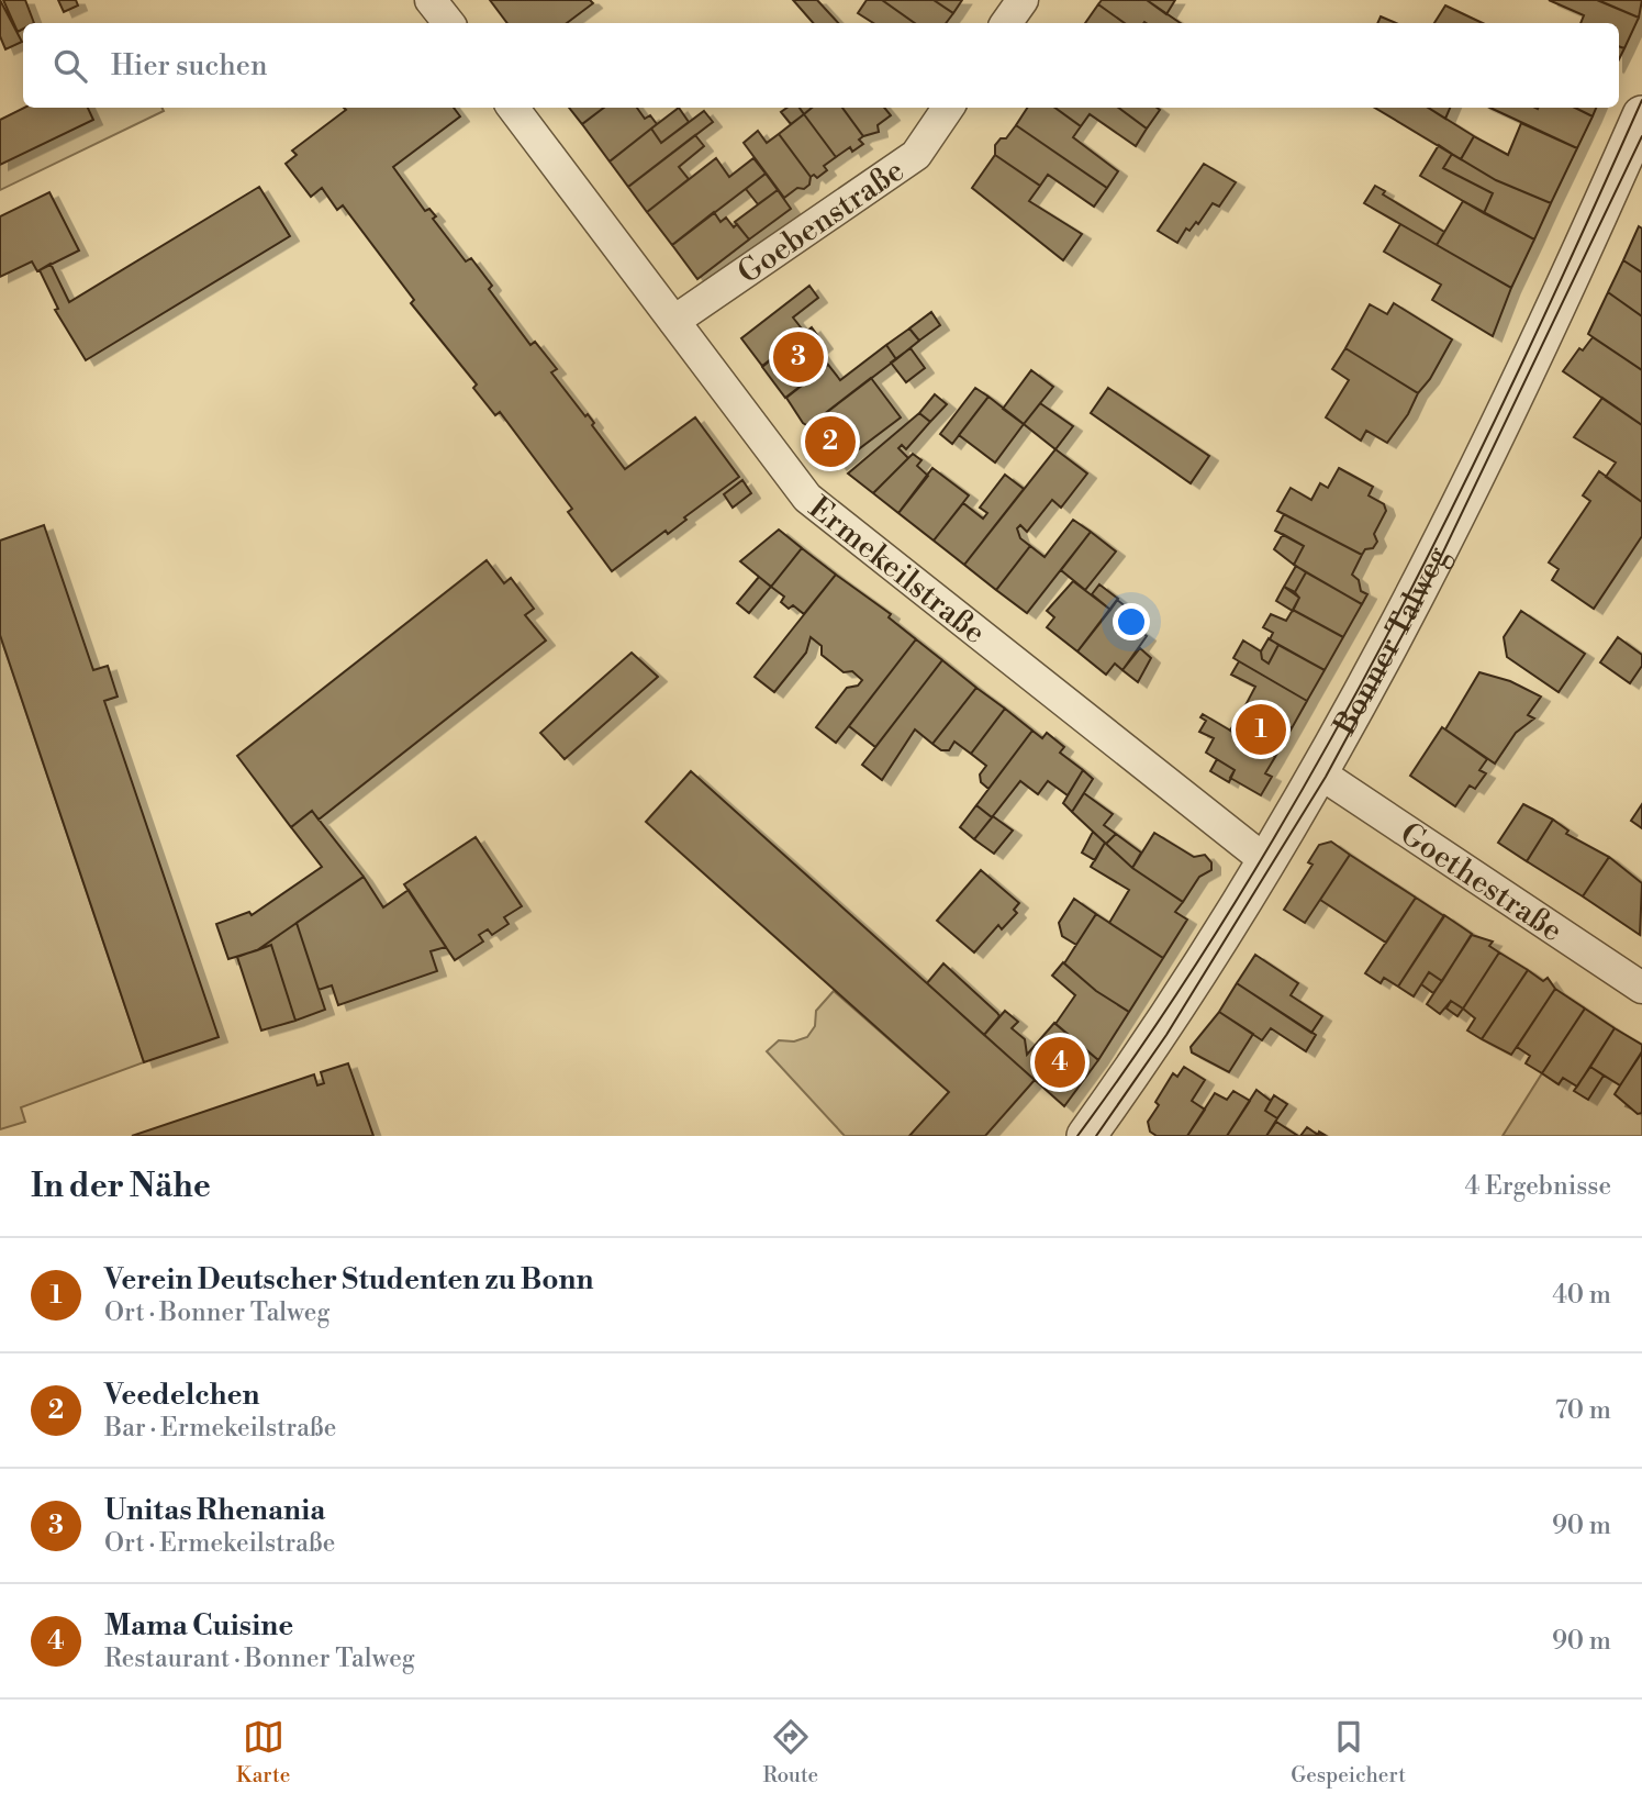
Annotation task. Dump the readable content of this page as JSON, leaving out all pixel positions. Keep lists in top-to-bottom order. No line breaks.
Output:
{"streets":{"street":["Goebenstraße","Ermekeilstraße","Bonner Talweg","Goethestraße"]},"crossings":[["Goebenstraße","Ermekeilstraße"],["Ermekeilstraße","Bonner Talweg"],["Bonner Talweg","Goethestraße"]],"page":{"search":"Hier suchen","pins":["3","2","1","4"],"heading":["In der Nähe","4 Ergebnisse"],"list":[{"mark":"1","name":"Verein Deutscher Studenten zu Bonn","note":"Ort · Bonner Talweg","value":"40 m"},{"mark":"2","name":"Veedelchen","note":"Bar · Ermekeilstraße","value":"70 m"},{"mark":"3","name":"Unitas Rhenania","note":"Ort · Ermekeilstraße","value":"90 m"},{"mark":"4","name":"Mama Cuisine","note":"Restaurant · Bonner Talweg","value":"90 m"}],"nav":["Karte","Route","Gespeichert"]}}
